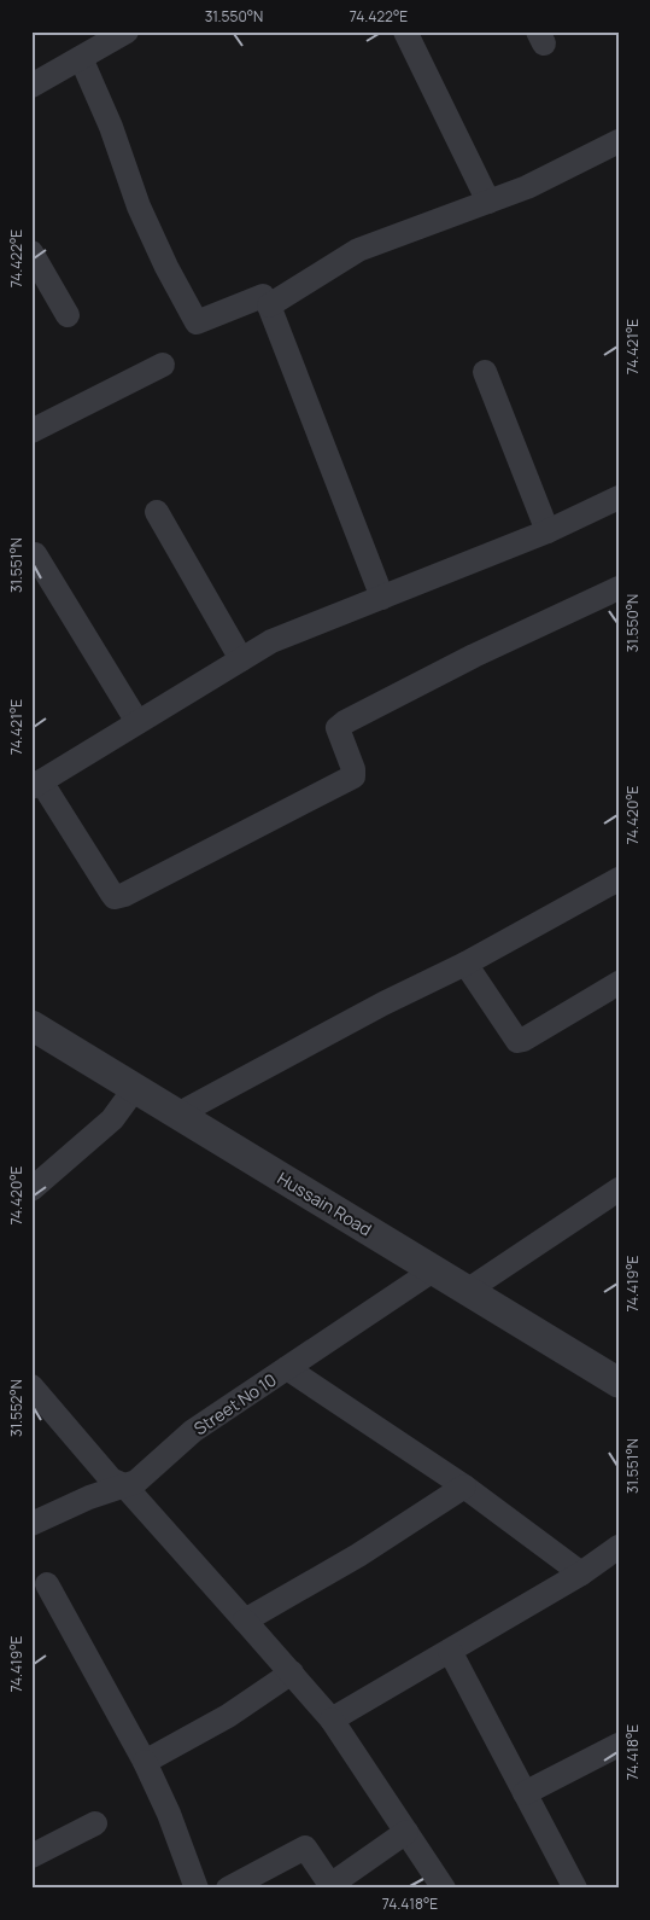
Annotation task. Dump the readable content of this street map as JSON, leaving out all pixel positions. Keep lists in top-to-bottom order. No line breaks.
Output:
{"streets":{"street":["Hussain Road","Street No 10"]},"crossings":[["Hussain Road","Street No 10"]],"coordinates":["31.550°N","74.422°E","74.421°E","31.551°N","74.420°E","74.419°E","31.552°N","74.418°E"]}
